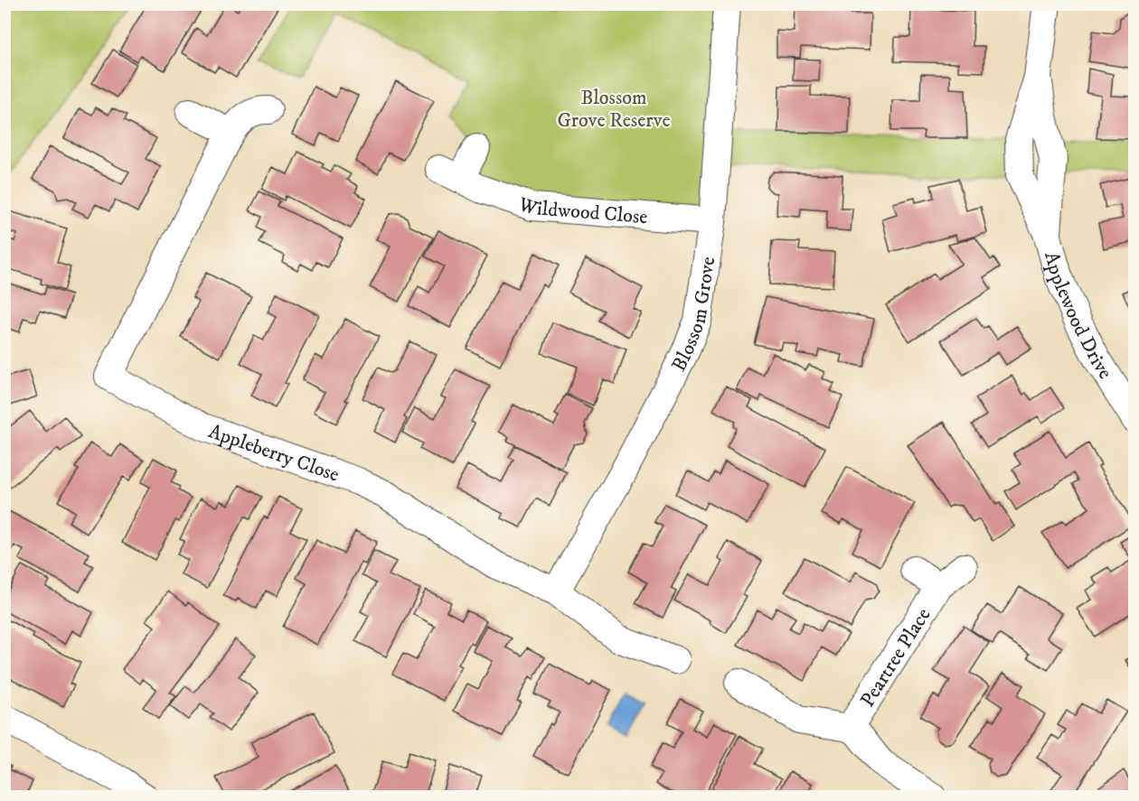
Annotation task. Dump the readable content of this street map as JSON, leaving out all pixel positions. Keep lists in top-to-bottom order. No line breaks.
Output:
{"streets":{"street":["Wildwood Close","Blossom Grove","Applewood Drive","Appleberry Close","Peartree Place"]},"crossings":[["Wildwood Close","Blossom Grove"],["Blossom Grove","Appleberry Close"]],"parks":["Blossom Grove Reserve"]}
